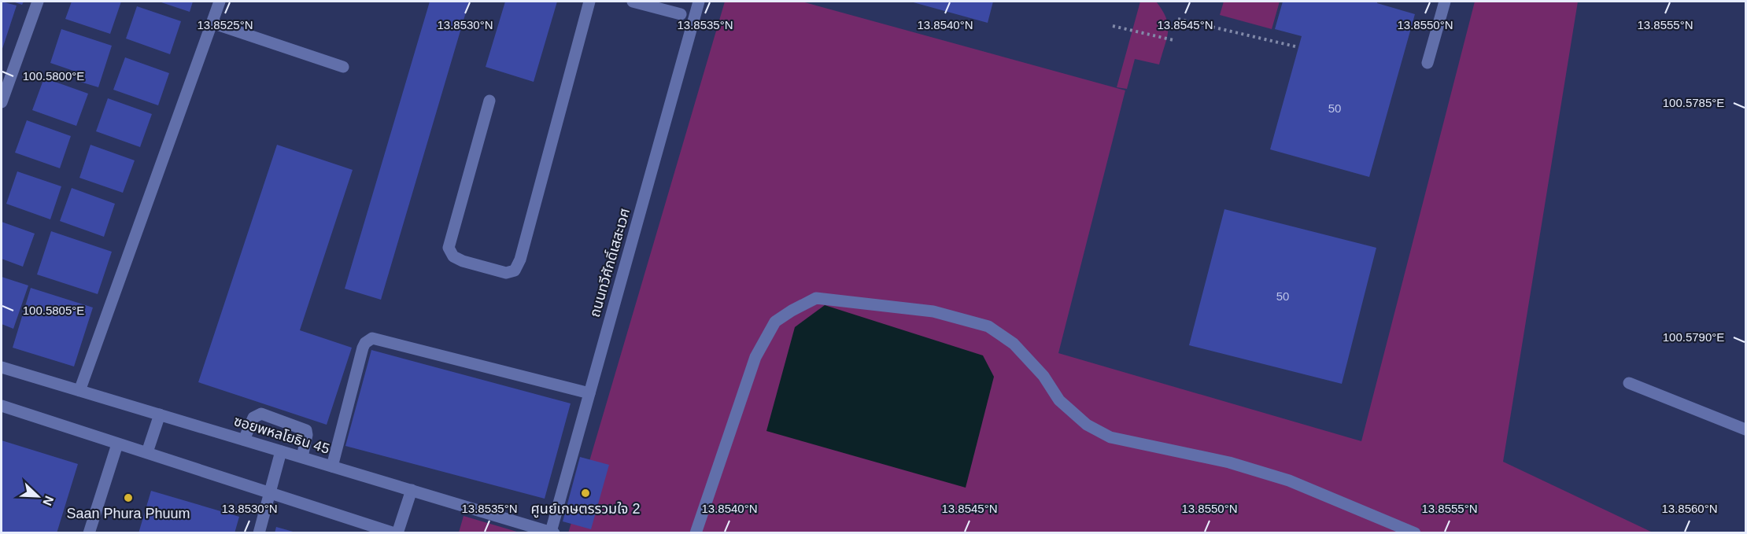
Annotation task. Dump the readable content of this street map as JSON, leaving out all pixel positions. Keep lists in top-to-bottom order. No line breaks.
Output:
{"streets":{"street":["ถนนทวีศักดิ์เสสะเวศ","ซอยพหลโยธิน 45"]},"crossings":[["ถนนทวีศักดิ์เสสะเวศ","ซอยพหลโยธิน 45"]],"places":["ศูนย์เกษตรรวมใจ 2","Saan Phura Phuum"],"house_numbers":["50","50"],"north":"bottom right","coordinates":["13.8525°N","13.8530°N","13.8535°N","13.8540°N","13.8545°N","13.8550°N","13.8555°N","100.5800°E","100.5785°E","100.5805°E","100.5790°E","13.8560°N"]}
